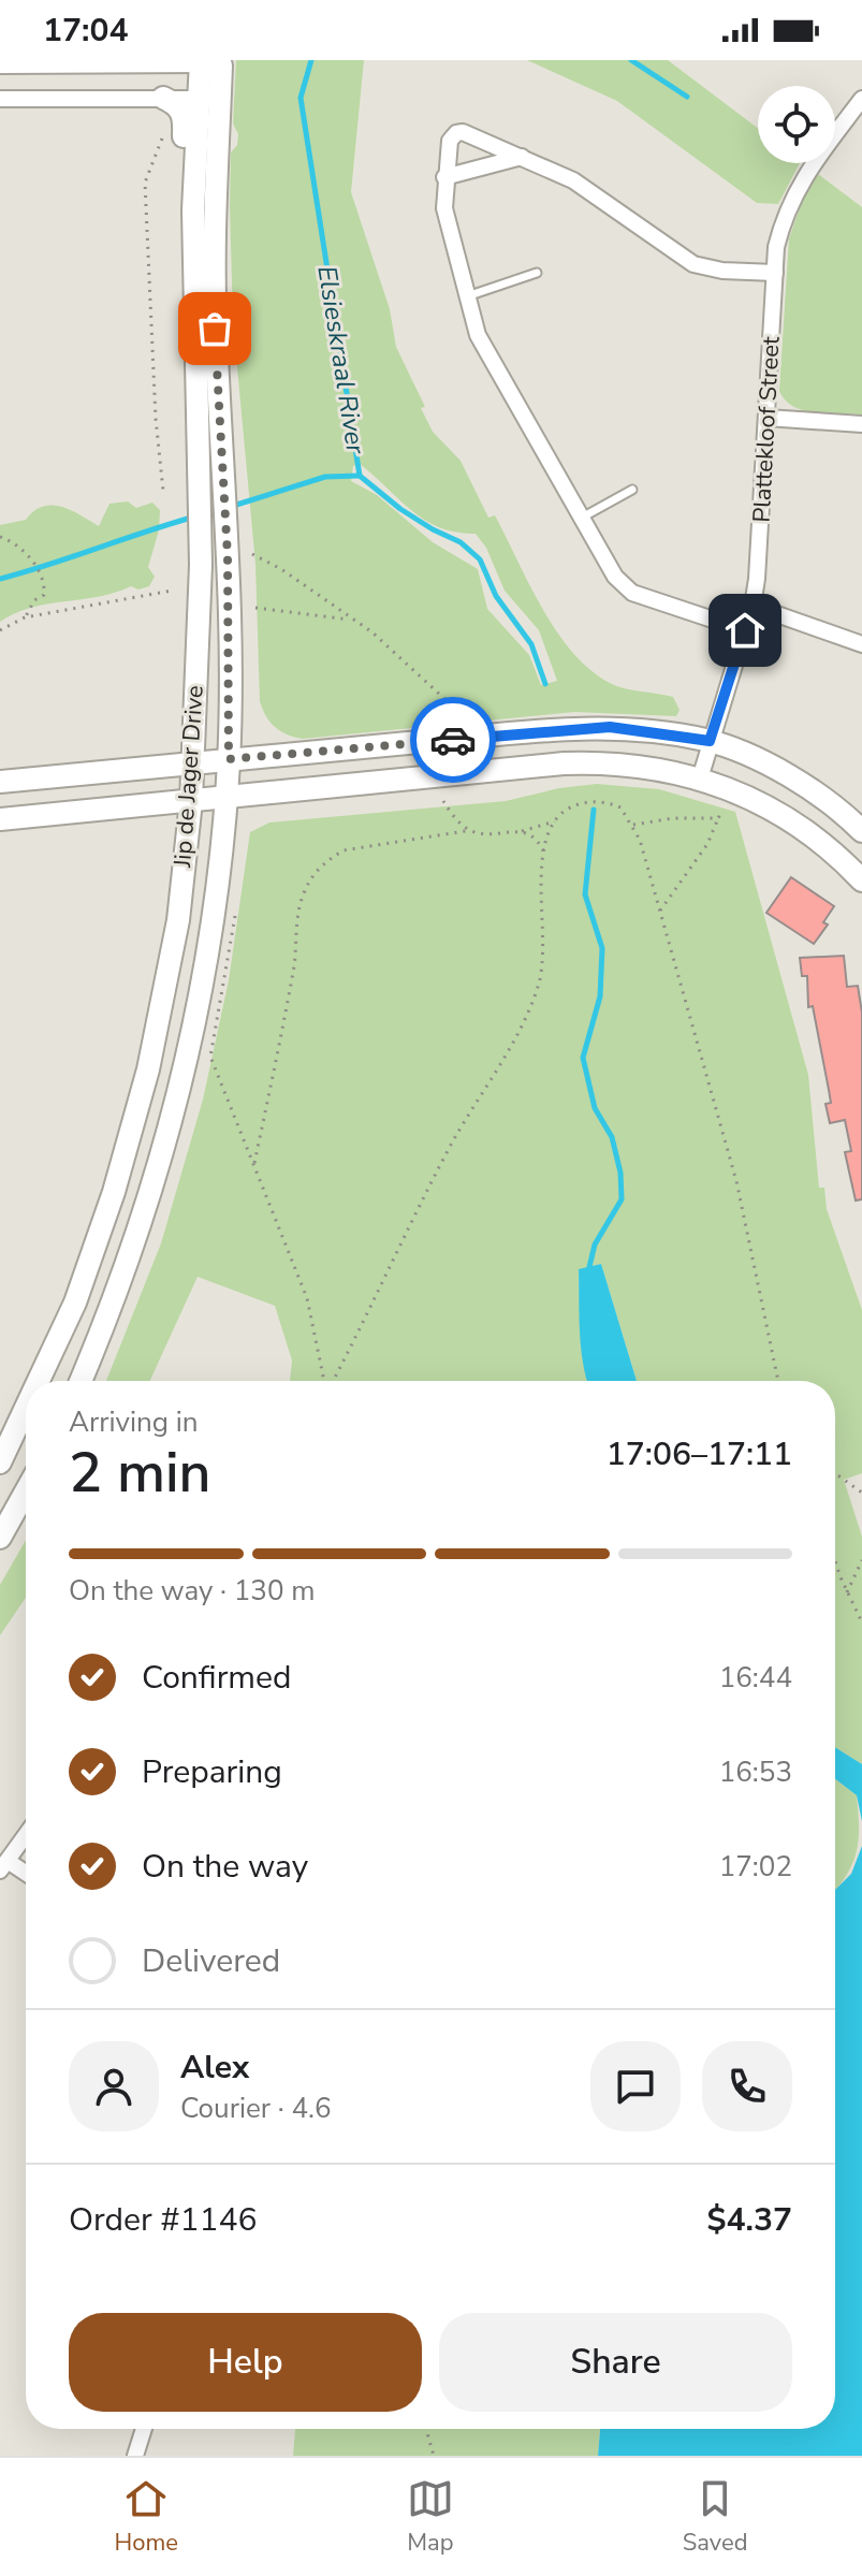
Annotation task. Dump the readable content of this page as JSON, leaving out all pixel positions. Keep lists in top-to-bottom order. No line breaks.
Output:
{"streets":{"main road":["Jip de Jager Drive"],"street":["Plattekloof Street"]},"water":["Elsieskraal River"],"page":{"status":"17:04","heading":["2 min","Arriving in","17:06–17:11"],"panel":["Alex","Courier · 4.6","Order #1146","$4.37"],"bar":"On the way · 130 m","list":[["Confirmed","16:44"],["Preparing","16:53"],["On the way","17:02"],"Delivered"],"buttons":["Help","Share"],"tabs":["Home","Map","Saved"]}}
